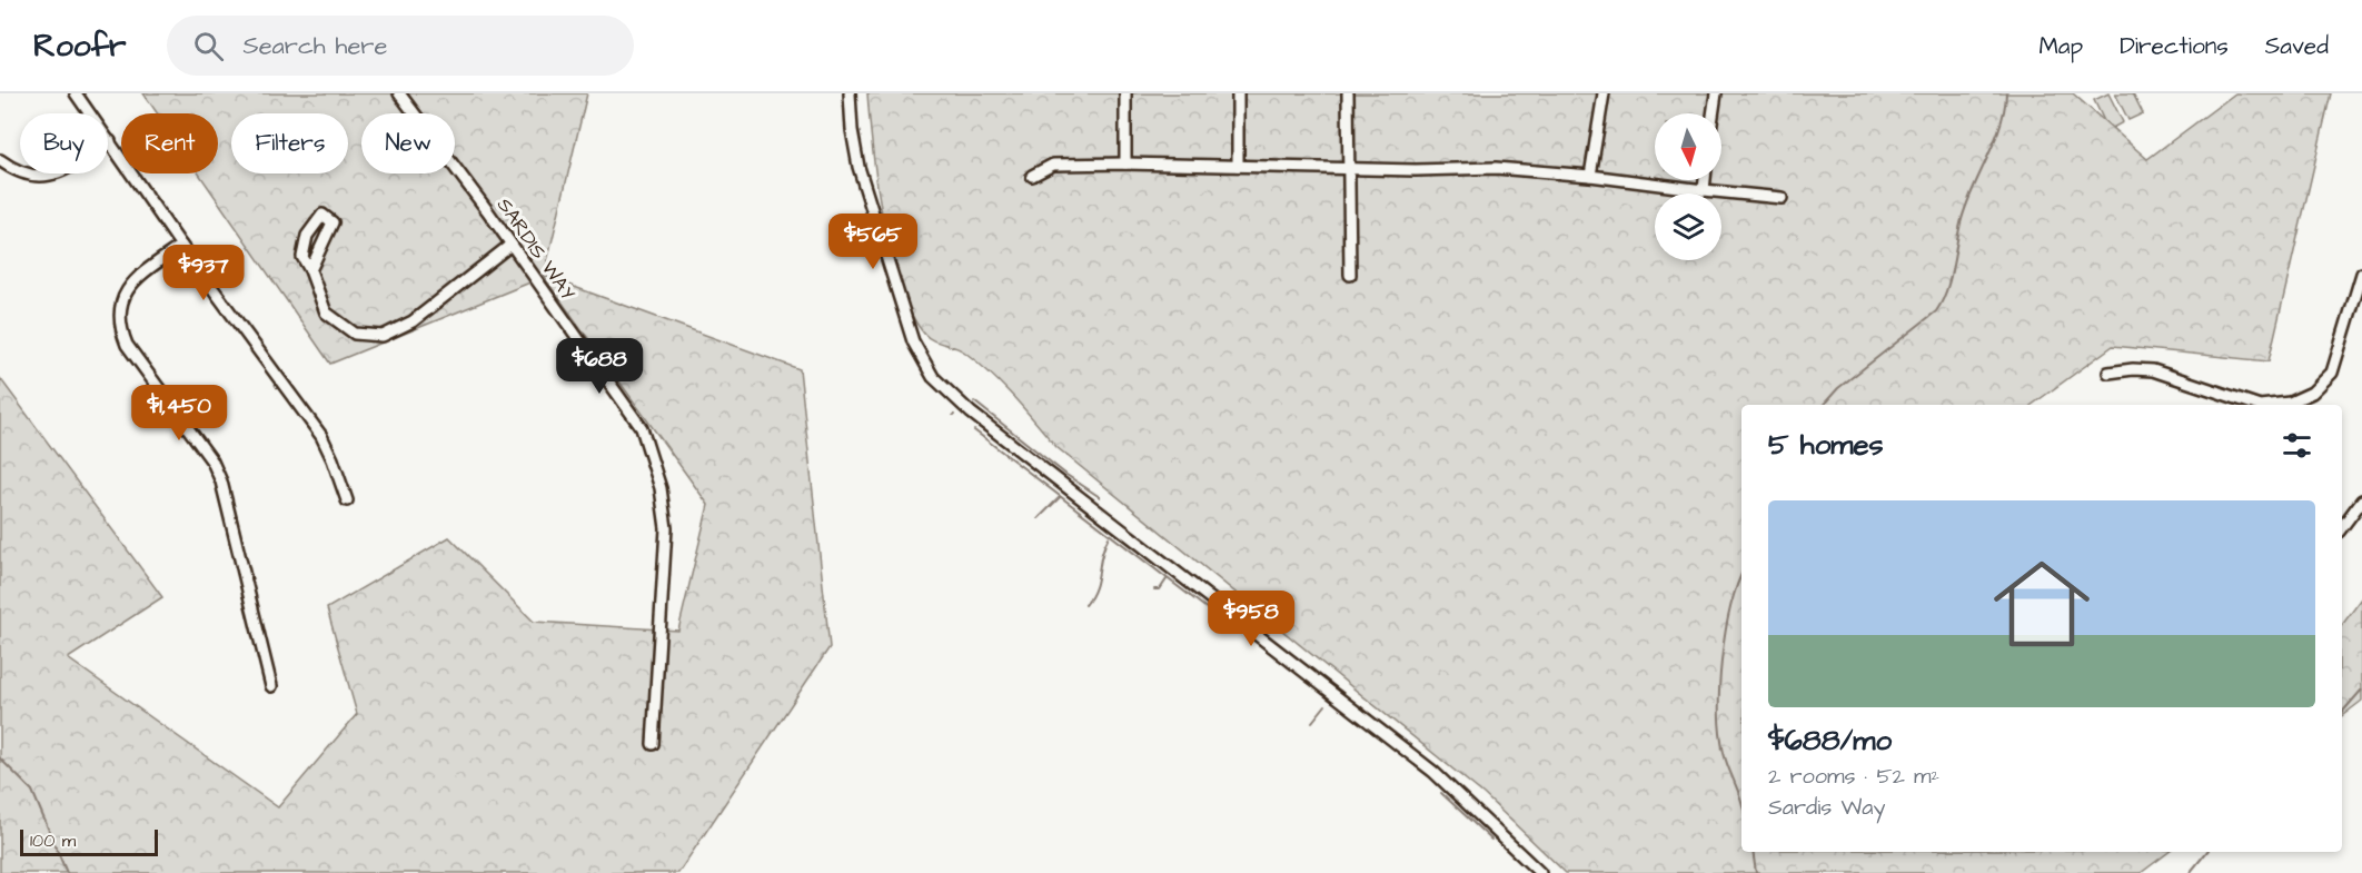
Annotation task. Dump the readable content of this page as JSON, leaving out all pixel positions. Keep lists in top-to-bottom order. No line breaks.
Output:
{"streets":{"street":["SARDIS WAY"]},"scale_bar":"100 m","north":"bottom","page":{"header":"Roofr","search":"Search here","nav":["Map","Directions","Saved"],"chip":["Buy","Rent","Filters","New"],"price":["$565","$937","$688","$1,450","$958"],"heading":"5 homes","list":[{"name":"$688/mo","note":"2 rooms · 52 m² · Sardis Way"}],"scale":"100 m"}}
